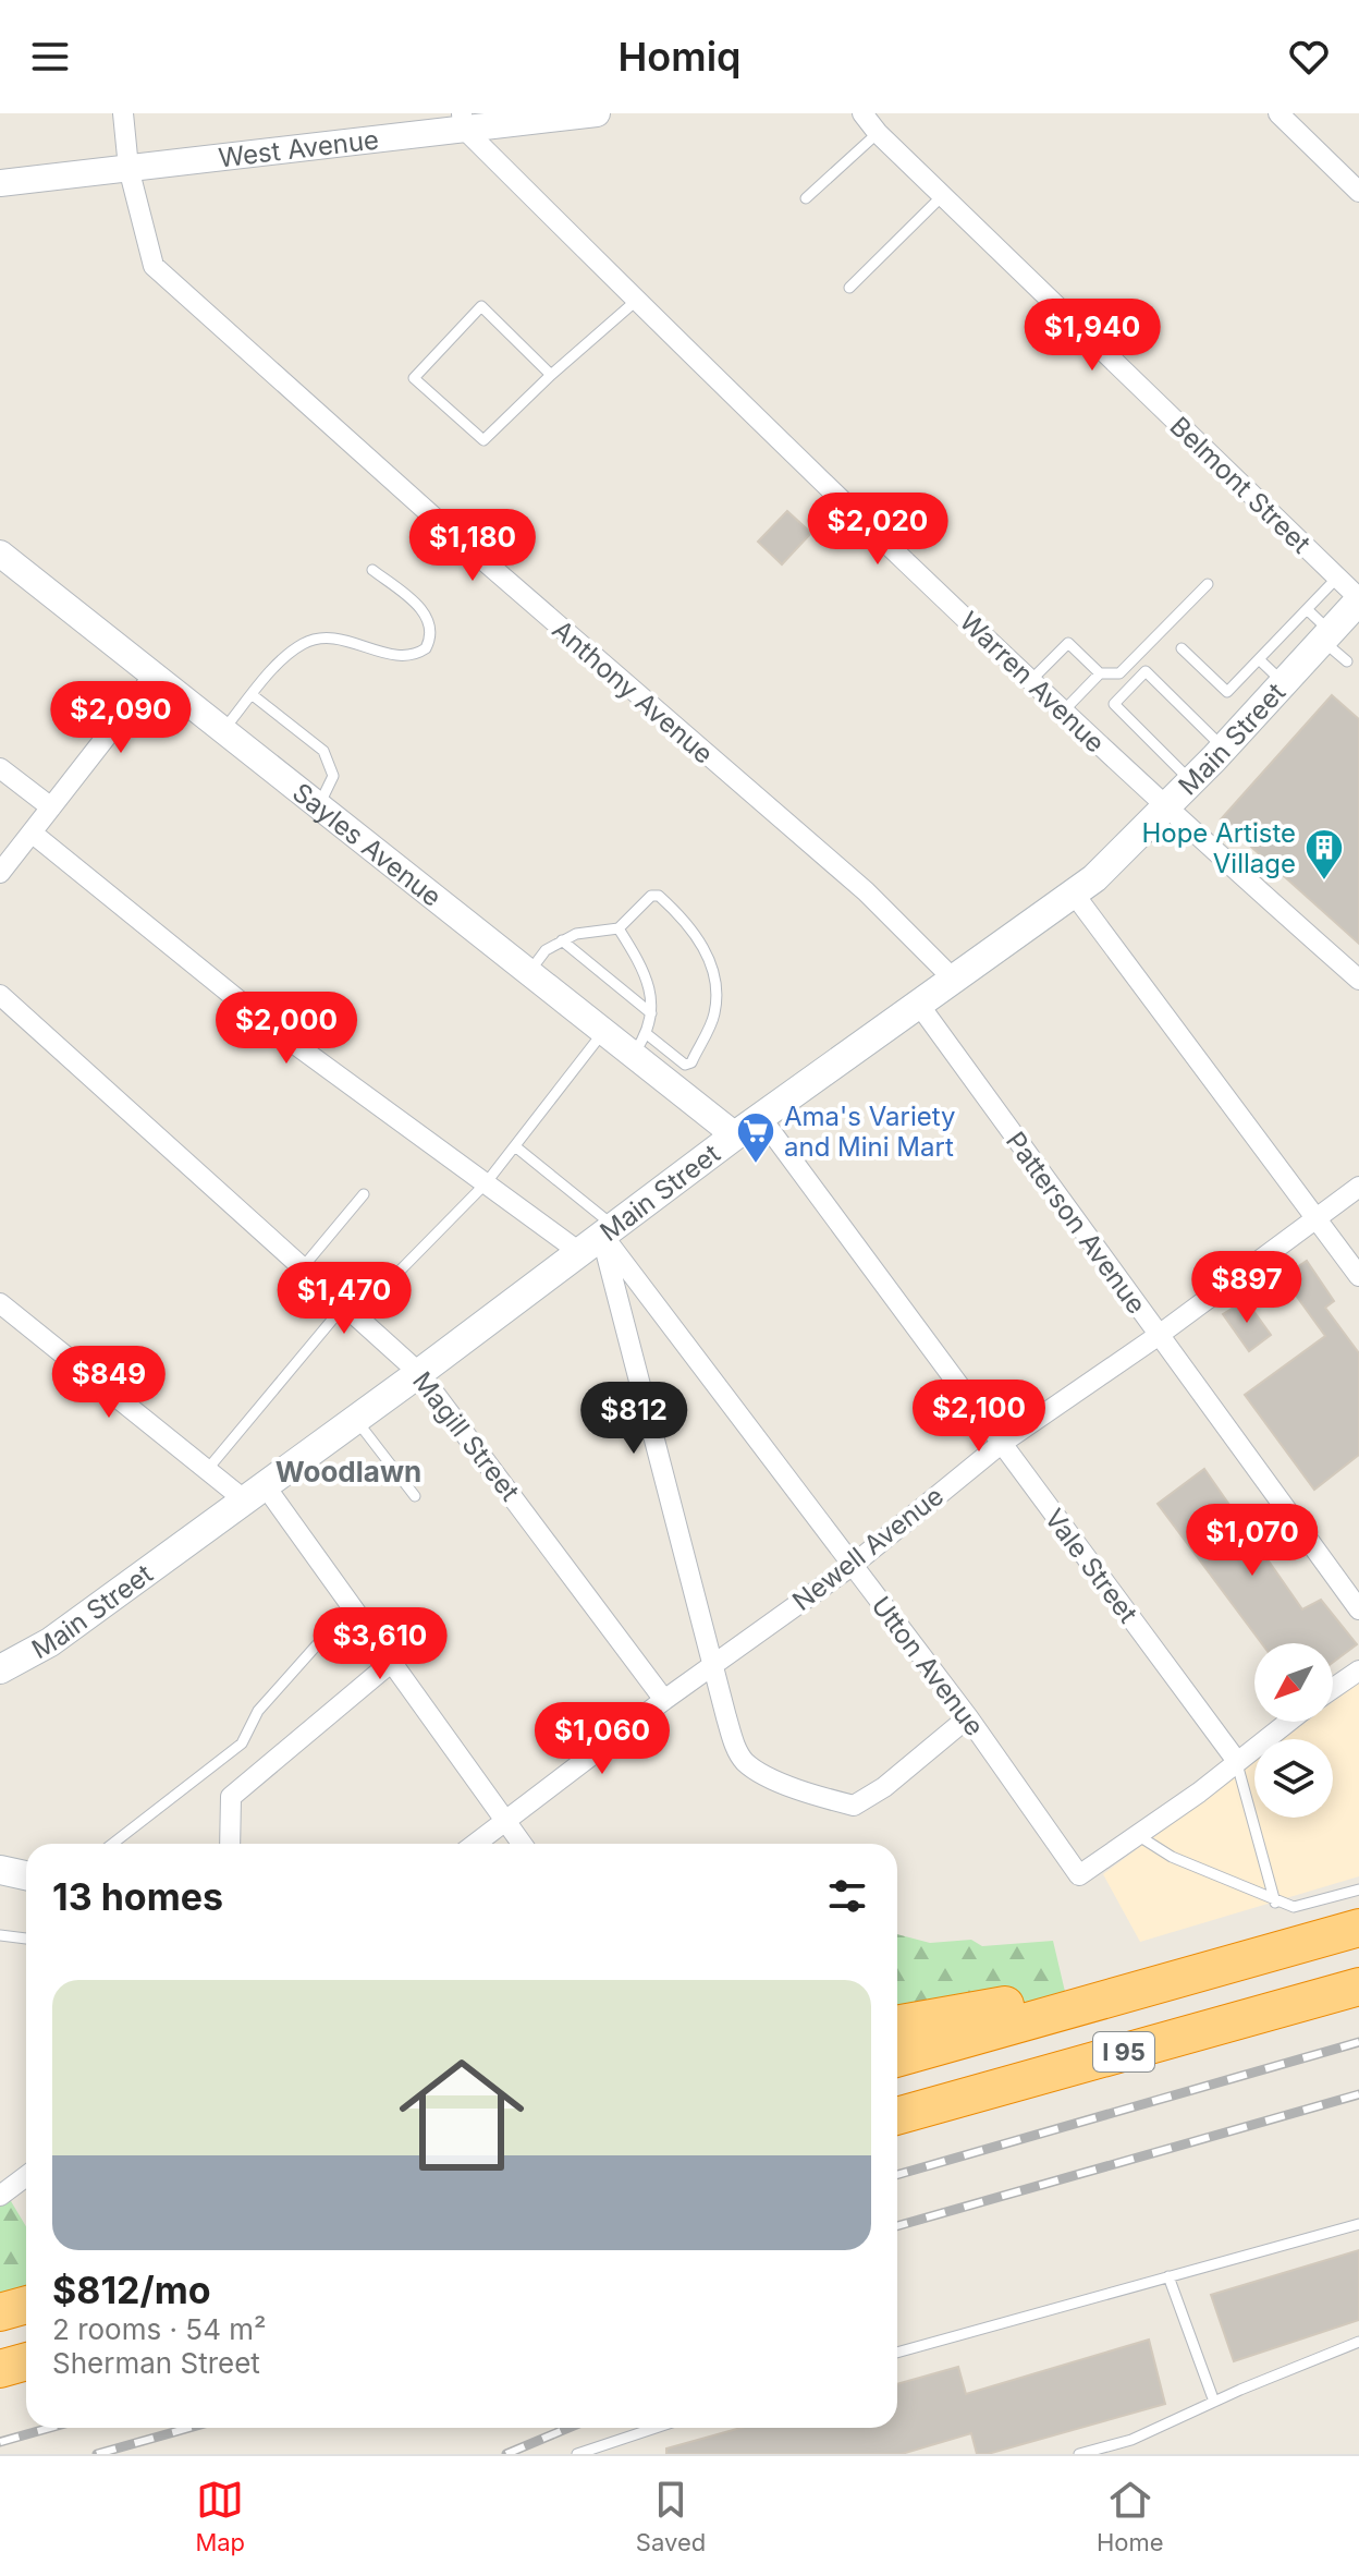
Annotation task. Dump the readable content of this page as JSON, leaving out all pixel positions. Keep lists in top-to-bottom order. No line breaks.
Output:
{"streets":{"highway":["I 95"],"main road":["Main Street"],"street":["West Avenue","Belmont Street","Warren Avenue","Anthony Avenue","Sayles Avenue","Patterson Avenue","Magill Street","Newell Avenue","Vale Street","Utton Avenue"]},"crossings":[["West Avenue","Warren Avenue"],["West Avenue","Anthony Avenue"],["Belmont Street","Main Street"],["Warren Avenue","Main Street"],["Anthony Avenue","Main Street"],["Main Street","Sayles Avenue"],["Main Street","Patterson Avenue"],["Main Street","Magill Street"],["Main Street","Vale Street"],["Main Street","Utton Avenue"],["Patterson Avenue","Newell Avenue"],["Magill Street","Newell Avenue"],["Newell Avenue","Vale Street"],["Newell Avenue","Utton Avenue"]],"districts":["Woodlawn"],"places":{"building":["Hope Artiste Village"],"supermarket":["Ama's Variety and Mini Mart"]},"north":"bottom left","page":{"header":"Homiq","price":["$1,940","$2,020","$1,180","$2,090","$2,000","$897","$1,470","$849","$2,100","$812","$1,070","$3,610","$1,060"],"heading":"13 homes","list":[{"name":"$812/mo","note":"2 rooms · 54 m² · Sherman Street"}],"tabs":["Map","Saved","Home"]}}
